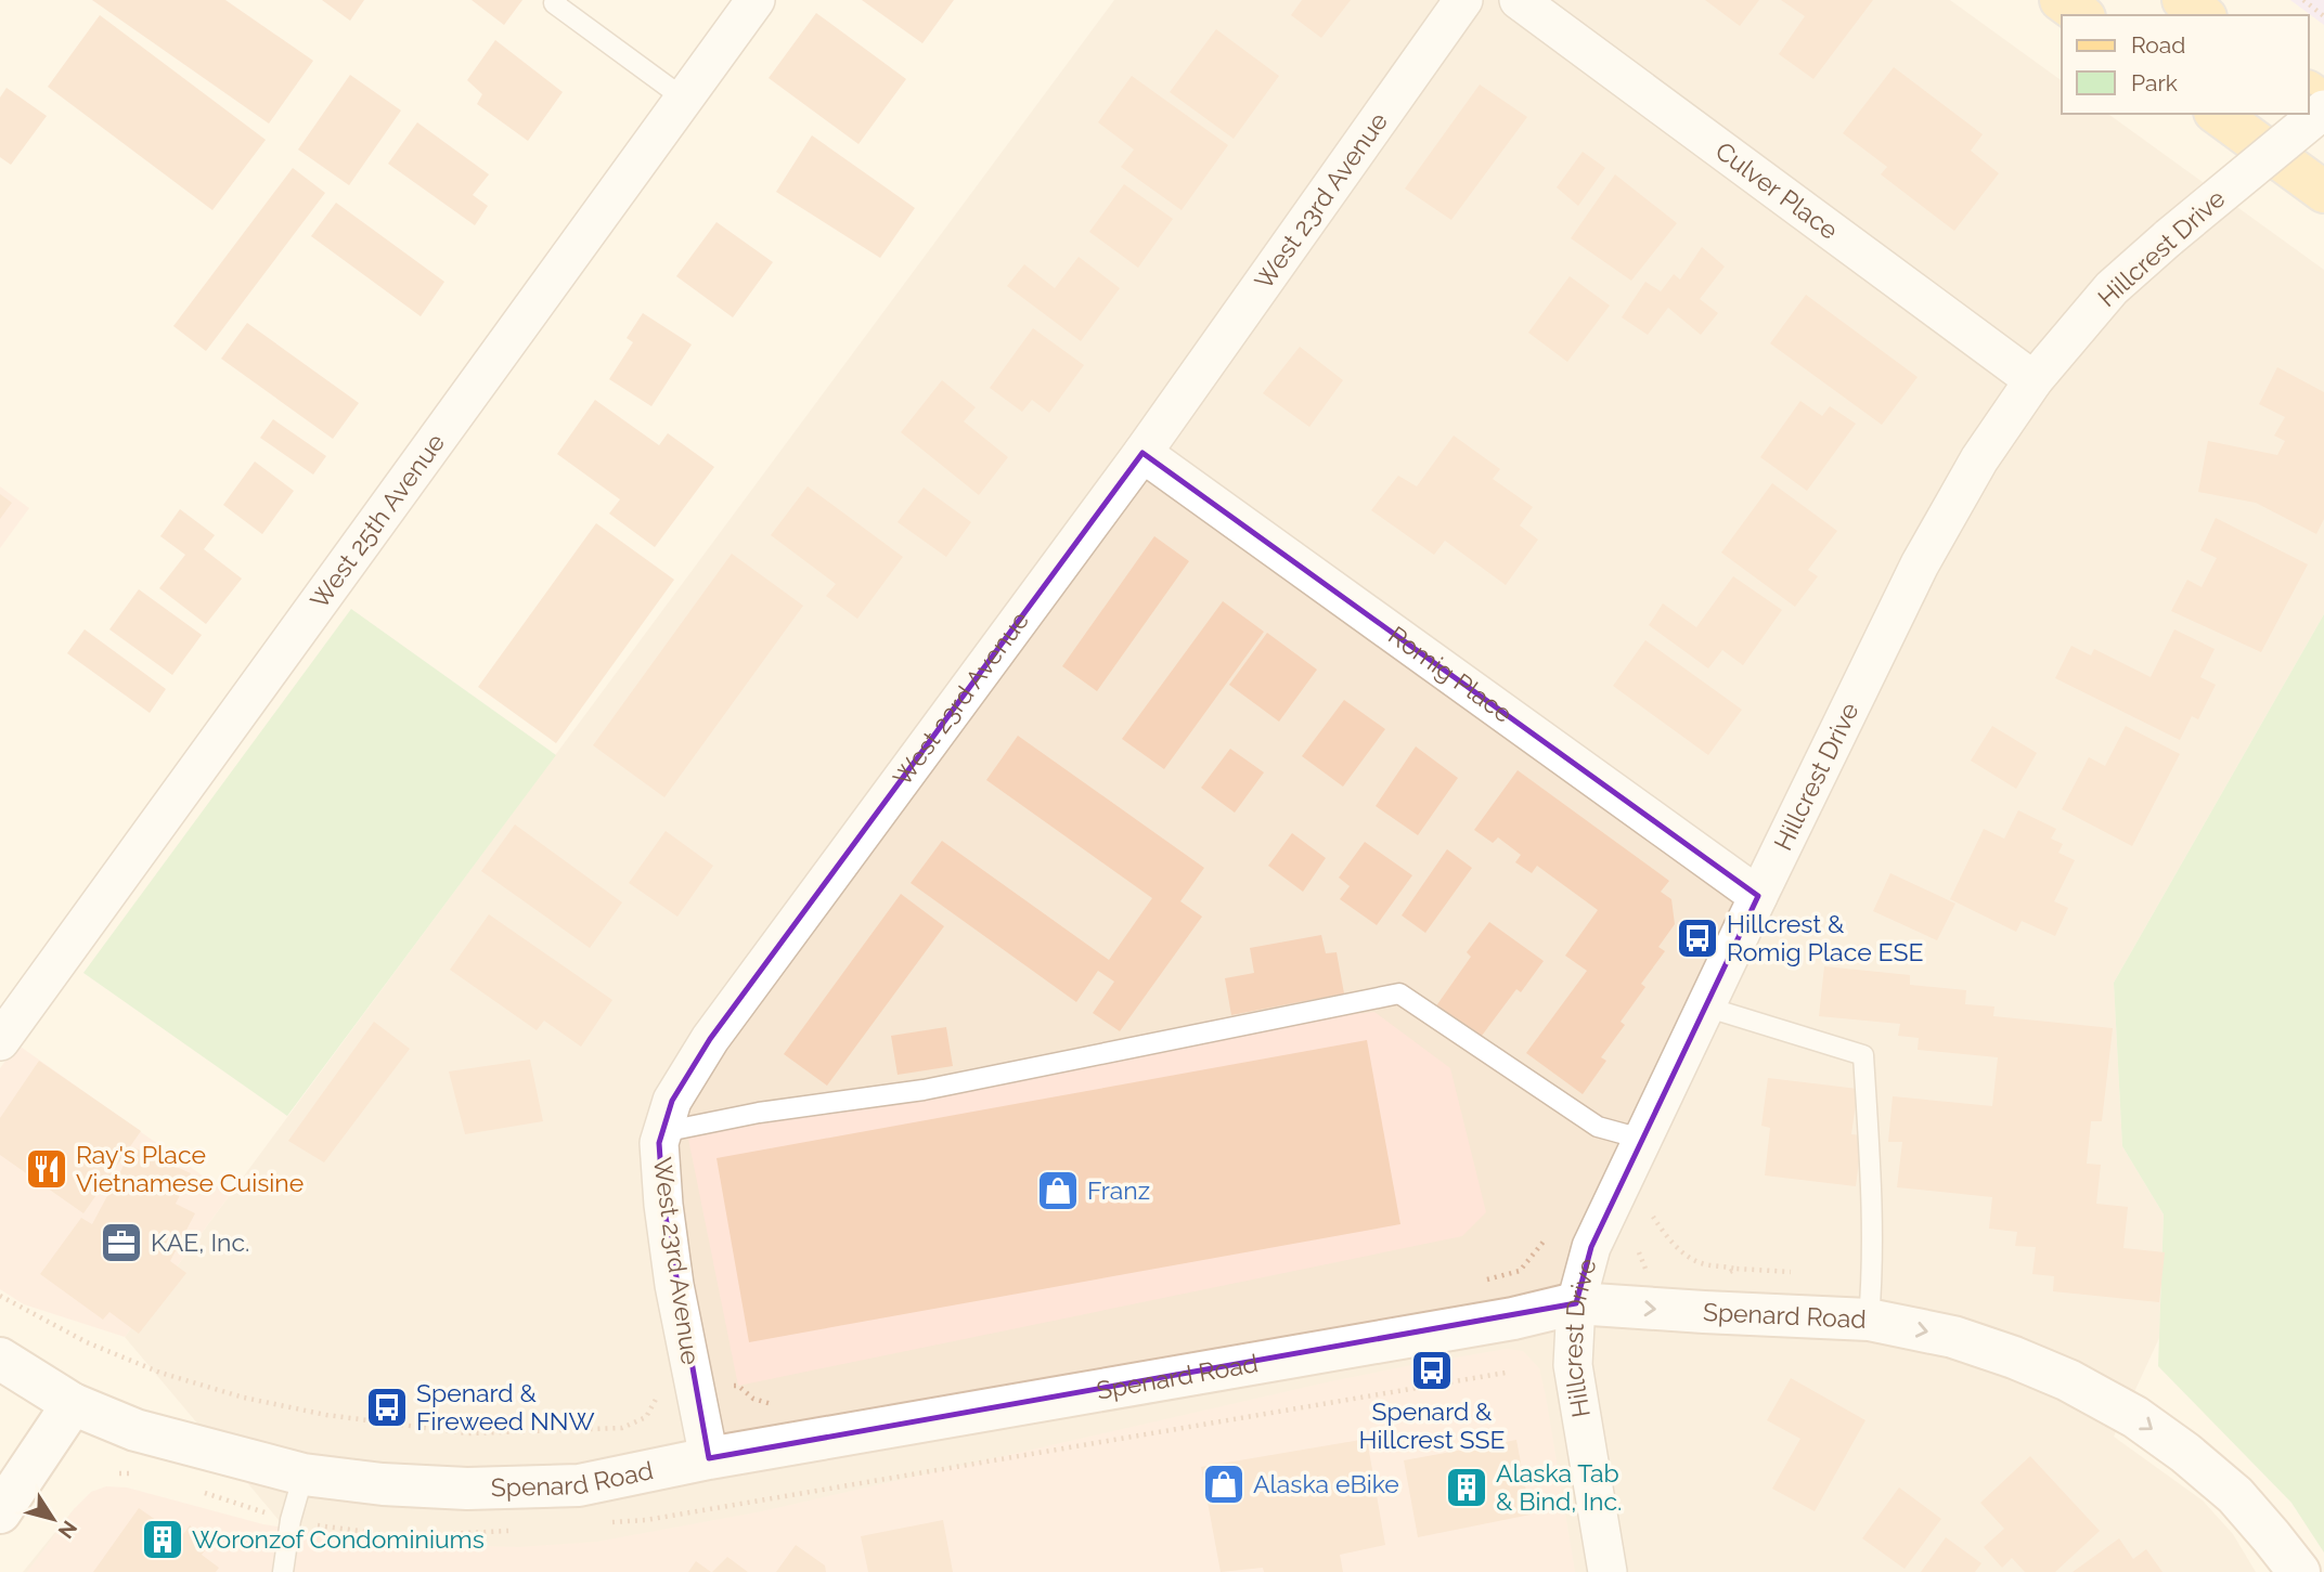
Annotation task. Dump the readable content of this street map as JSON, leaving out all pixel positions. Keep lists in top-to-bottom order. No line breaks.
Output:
{"streets":{"main road":["Spenard Road"],"street":["Culver Place","West 23rd Avenue","Hillcrest Drive","West 25th Avenue","Romig Place"]},"crossings":[["Culver Place","Hillcrest Drive"],["West 23rd Avenue","Romig Place"],["West 23rd Avenue","Spenard Road"],["Hillcrest Drive","Romig Place"],["Hillcrest Drive","Spenard Road"]],"places":{"bus stop":["Hillcrest & Romig Place ESE","Spenard & Hillcrest SSE","Spenard & Fireweed NNW"],"restaurant":["Ray's Place Vietnamese Cuisine"],"shop":["Franz","Alaska eBike"],"office":["KAE, Inc."],"building":["Alaska Tab & Bind, Inc.","Woronzof Condominiums"]},"legend":["Road","Park"],"north":"bottom right"}
